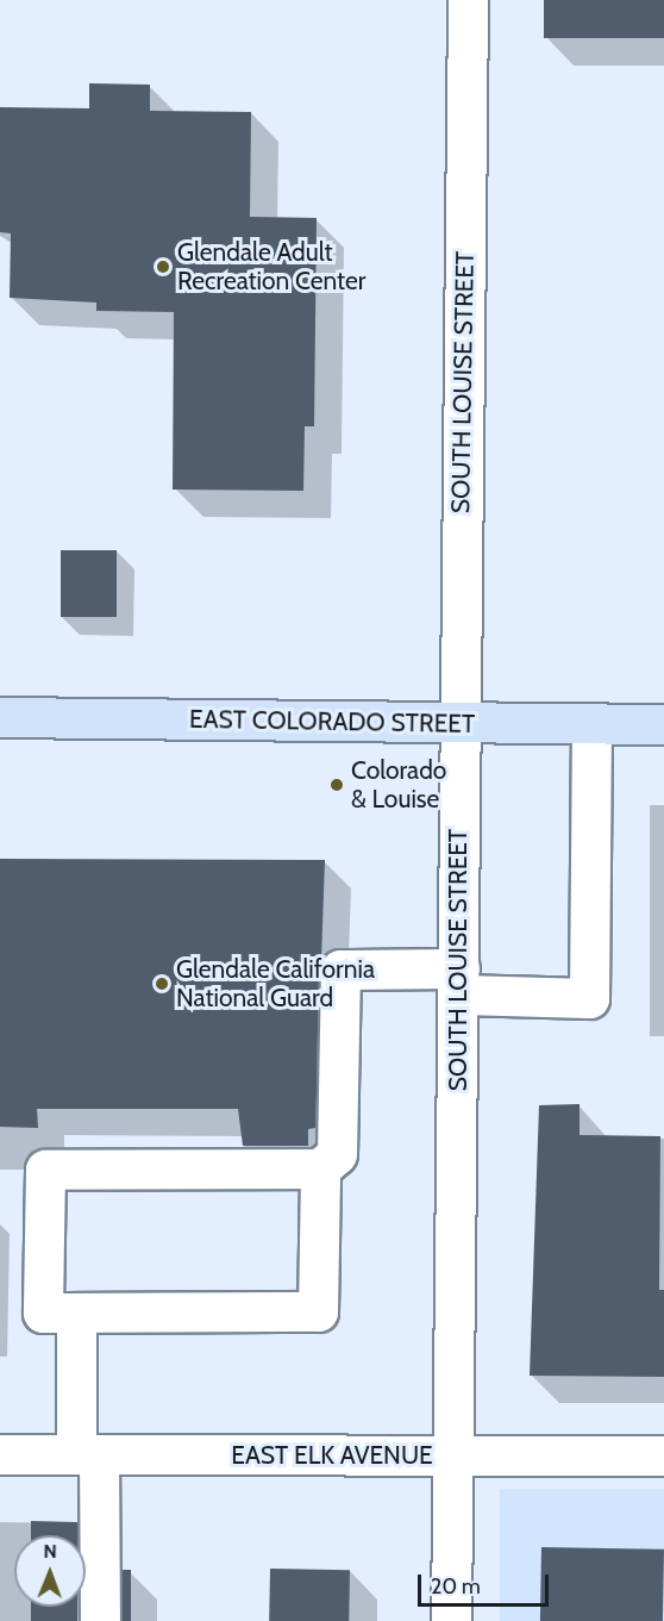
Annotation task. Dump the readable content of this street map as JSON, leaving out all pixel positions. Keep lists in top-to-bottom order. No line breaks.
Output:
{"streets":{"main road":["EAST COLORADO STREET"],"street":["SOUTH LOUISE STREET","EAST ELK AVENUE"]},"crossings":[["SOUTH LOUISE STREET","EAST COLORADO STREET"],["SOUTH LOUISE STREET","EAST ELK AVENUE"]],"places":["Glendale Adult Recreation Center","Colorado & Louise","Glendale California National Guard"],"scale_bar":"20 m","north":"top"}
